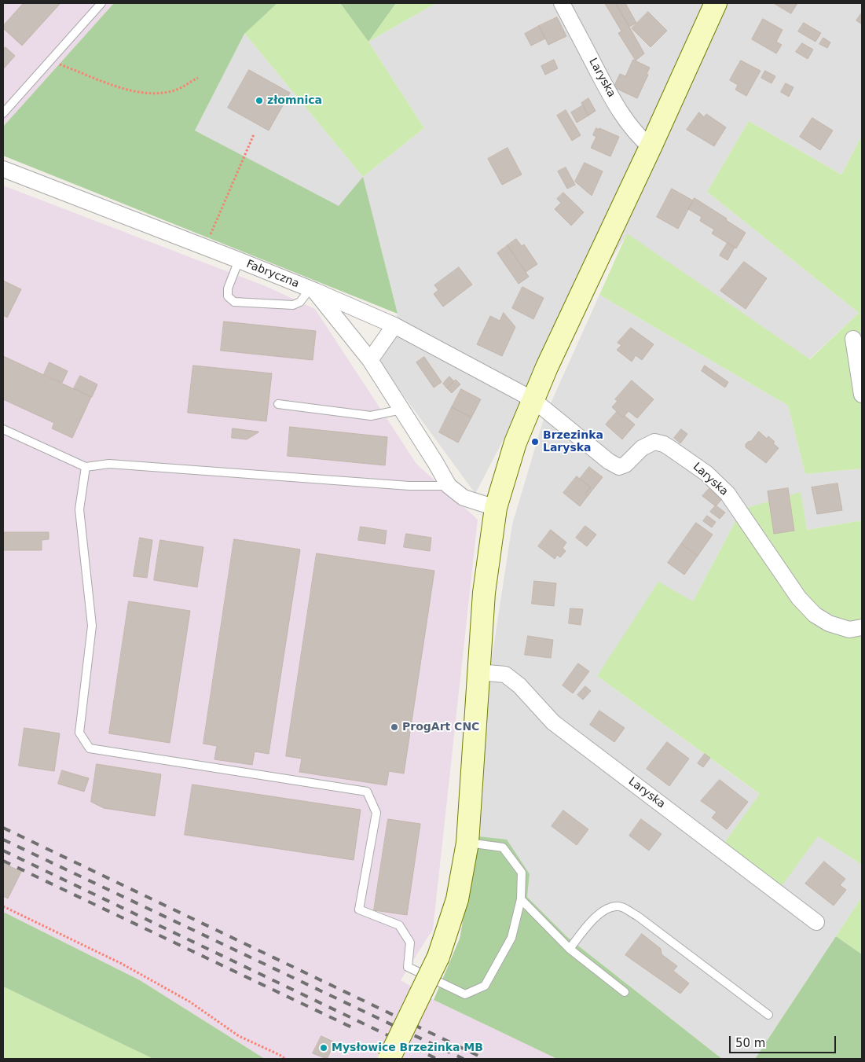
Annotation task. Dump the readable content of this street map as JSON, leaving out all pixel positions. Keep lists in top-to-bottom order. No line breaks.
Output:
{"streets":{"street":["Laryska","Fabryczna"]},"crossings":[["Laryska","Fabryczna"]],"places":["złomnica","Brzezinka Laryska","ProgArt CNC","Mysłowice Brzezinka MB"],"scale_bar":"50 m"}
